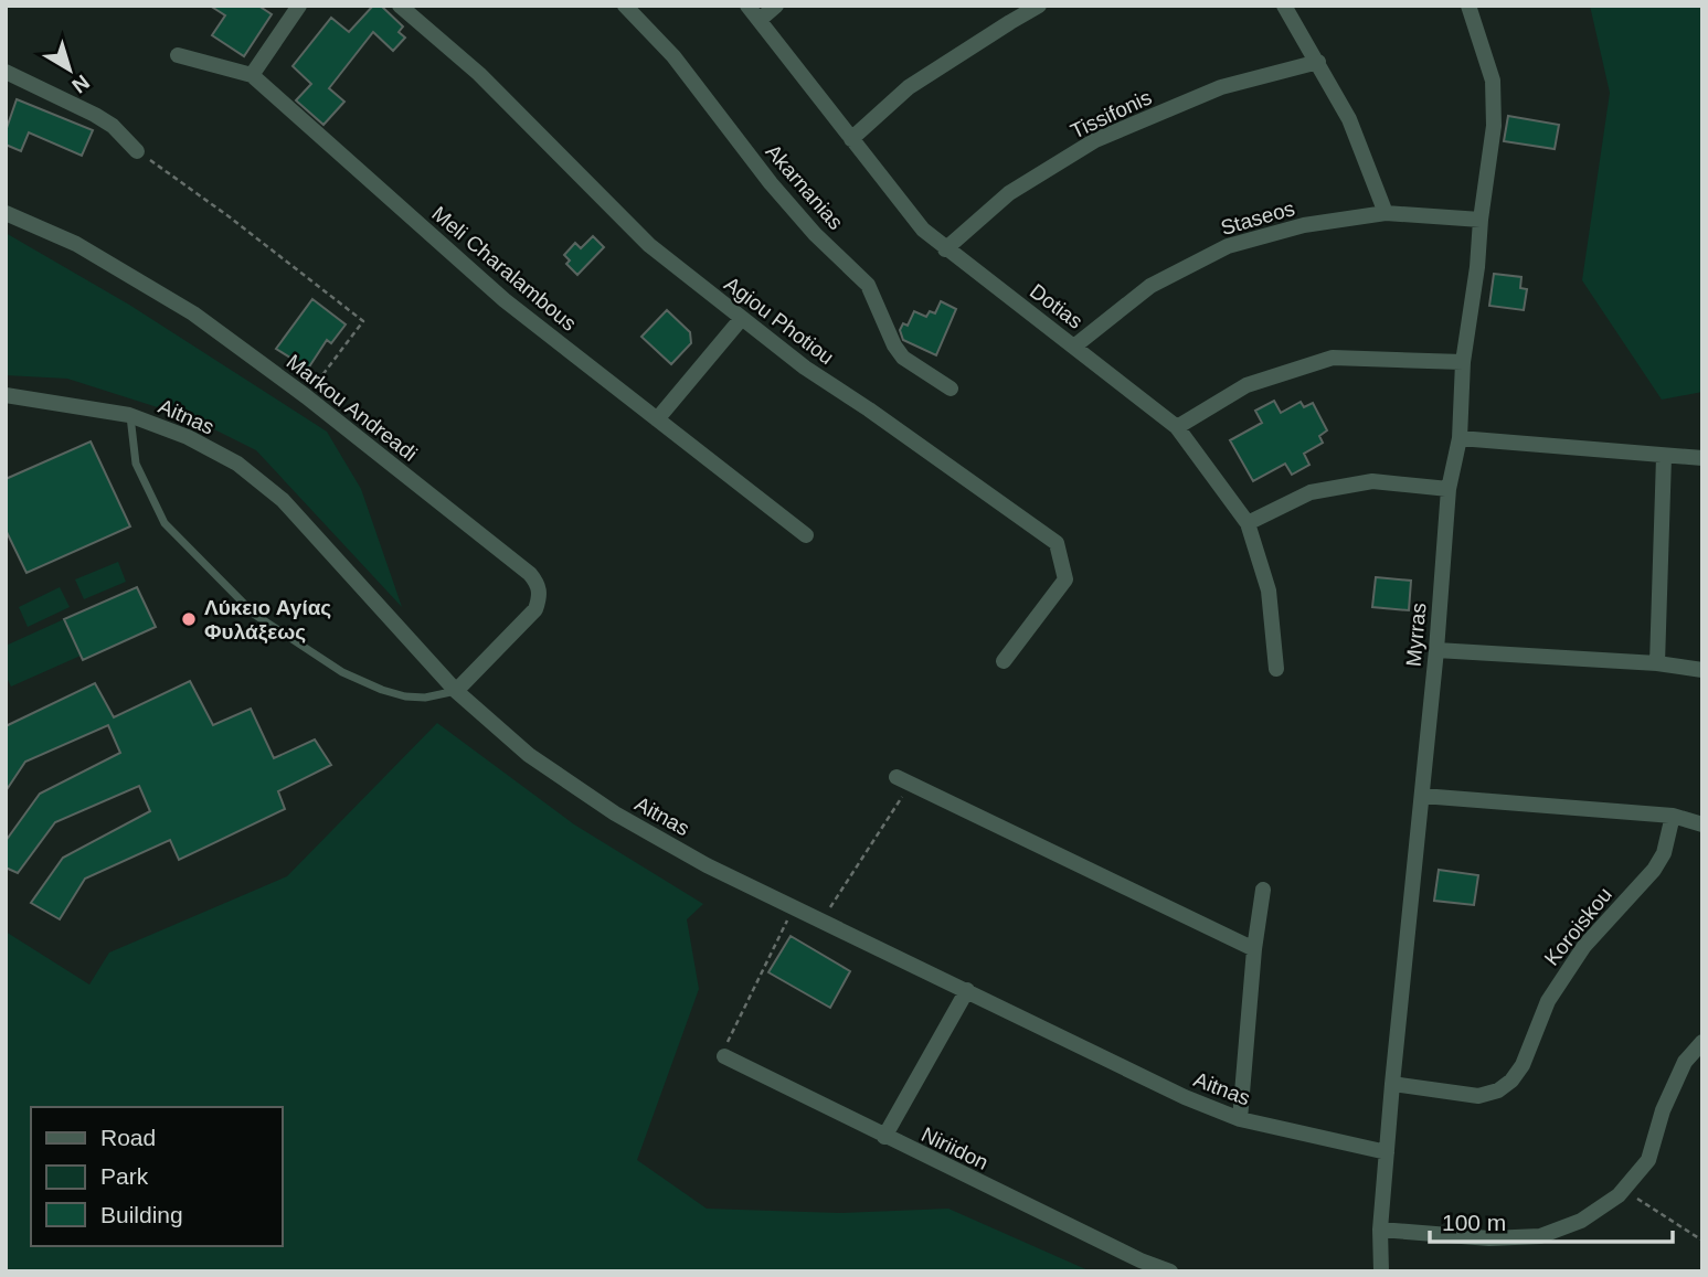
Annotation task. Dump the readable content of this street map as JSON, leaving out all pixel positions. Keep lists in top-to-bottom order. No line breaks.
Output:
{"streets":{"street":["Tissifonis","Akarnanias","Staseos","Meli Charalambous","Dotias","Agiou Photiou","Markou Andreadi","Aitnas","Myrras","Koroiskou","Niriidon"]},"crossings":[["Tissifonis","Dotias"],["Staseos","Dotias"],["Staseos","Myrras"],["Markou Andreadi","Aitnas"],["Aitnas","Myrras"],["Myrras","Koroiskou"]],"places":["Λύκειο Αγίας Φυλάξεως"],"legend":["Road","Park","Building"],"scale_bar":"100 m","north":"bottom right"}
